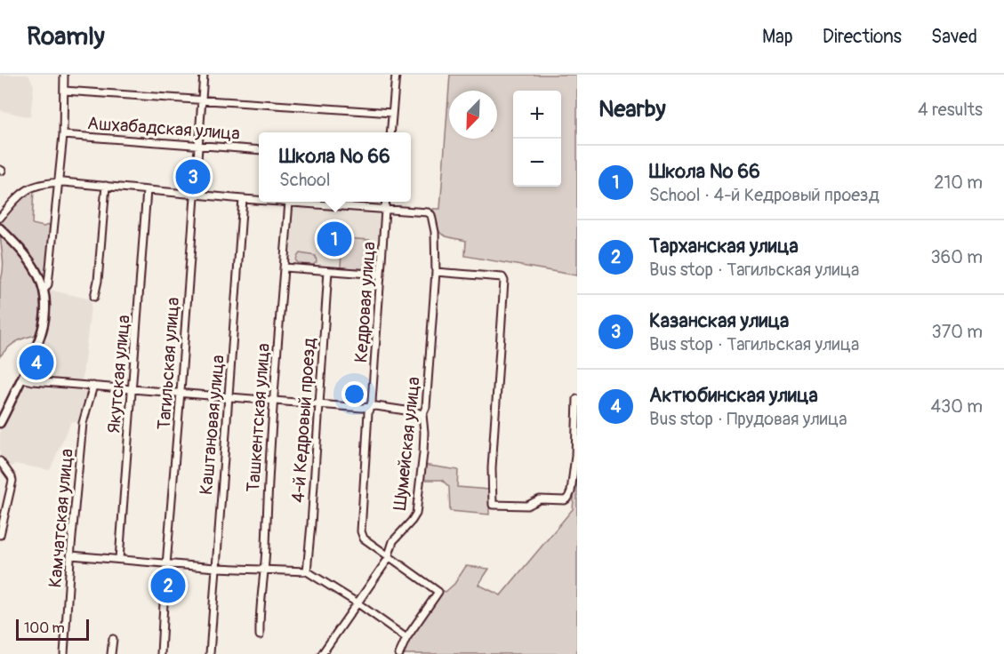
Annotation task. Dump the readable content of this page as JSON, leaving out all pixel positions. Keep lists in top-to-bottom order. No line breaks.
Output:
{"streets":{"street":["Ашхабадская улица","Кедровая улица","Тагильская улица","Якутская улица","Ташкентская улица","4-й Кедровый проезд","Каштановая улица","Шумейская улица","Камчатская улица"]},"crossings":[["Ашхабадская улица","Тагильская улица"],["Кедровая улица","Шумейская улица"]],"scale_bar":"100 m","north":"bottom left","page":{"header":"Roamly","nav":["Map","Directions","Saved"],"heading":["Nearby","4 results"],"map_buttons":["+","−"],"popup":["Школа № 66","School"],"list":[{"mark":"1","name":"Школа № 66","note":"School · 4-й Кедровый проезд","value":"210 m"},{"mark":"2","name":"Тарханская улица","note":"Bus stop · Тагильская улица","value":"360 m"},{"mark":"3","name":"Казанская улица","note":"Bus stop · Тагильская улица","value":"370 m"},{"mark":"4","name":"Актюбинская улица","note":"Bus stop · Прудовая улица","value":"430 m"}],"pins":["3","1","4","2"],"scale":"100 m"}}
